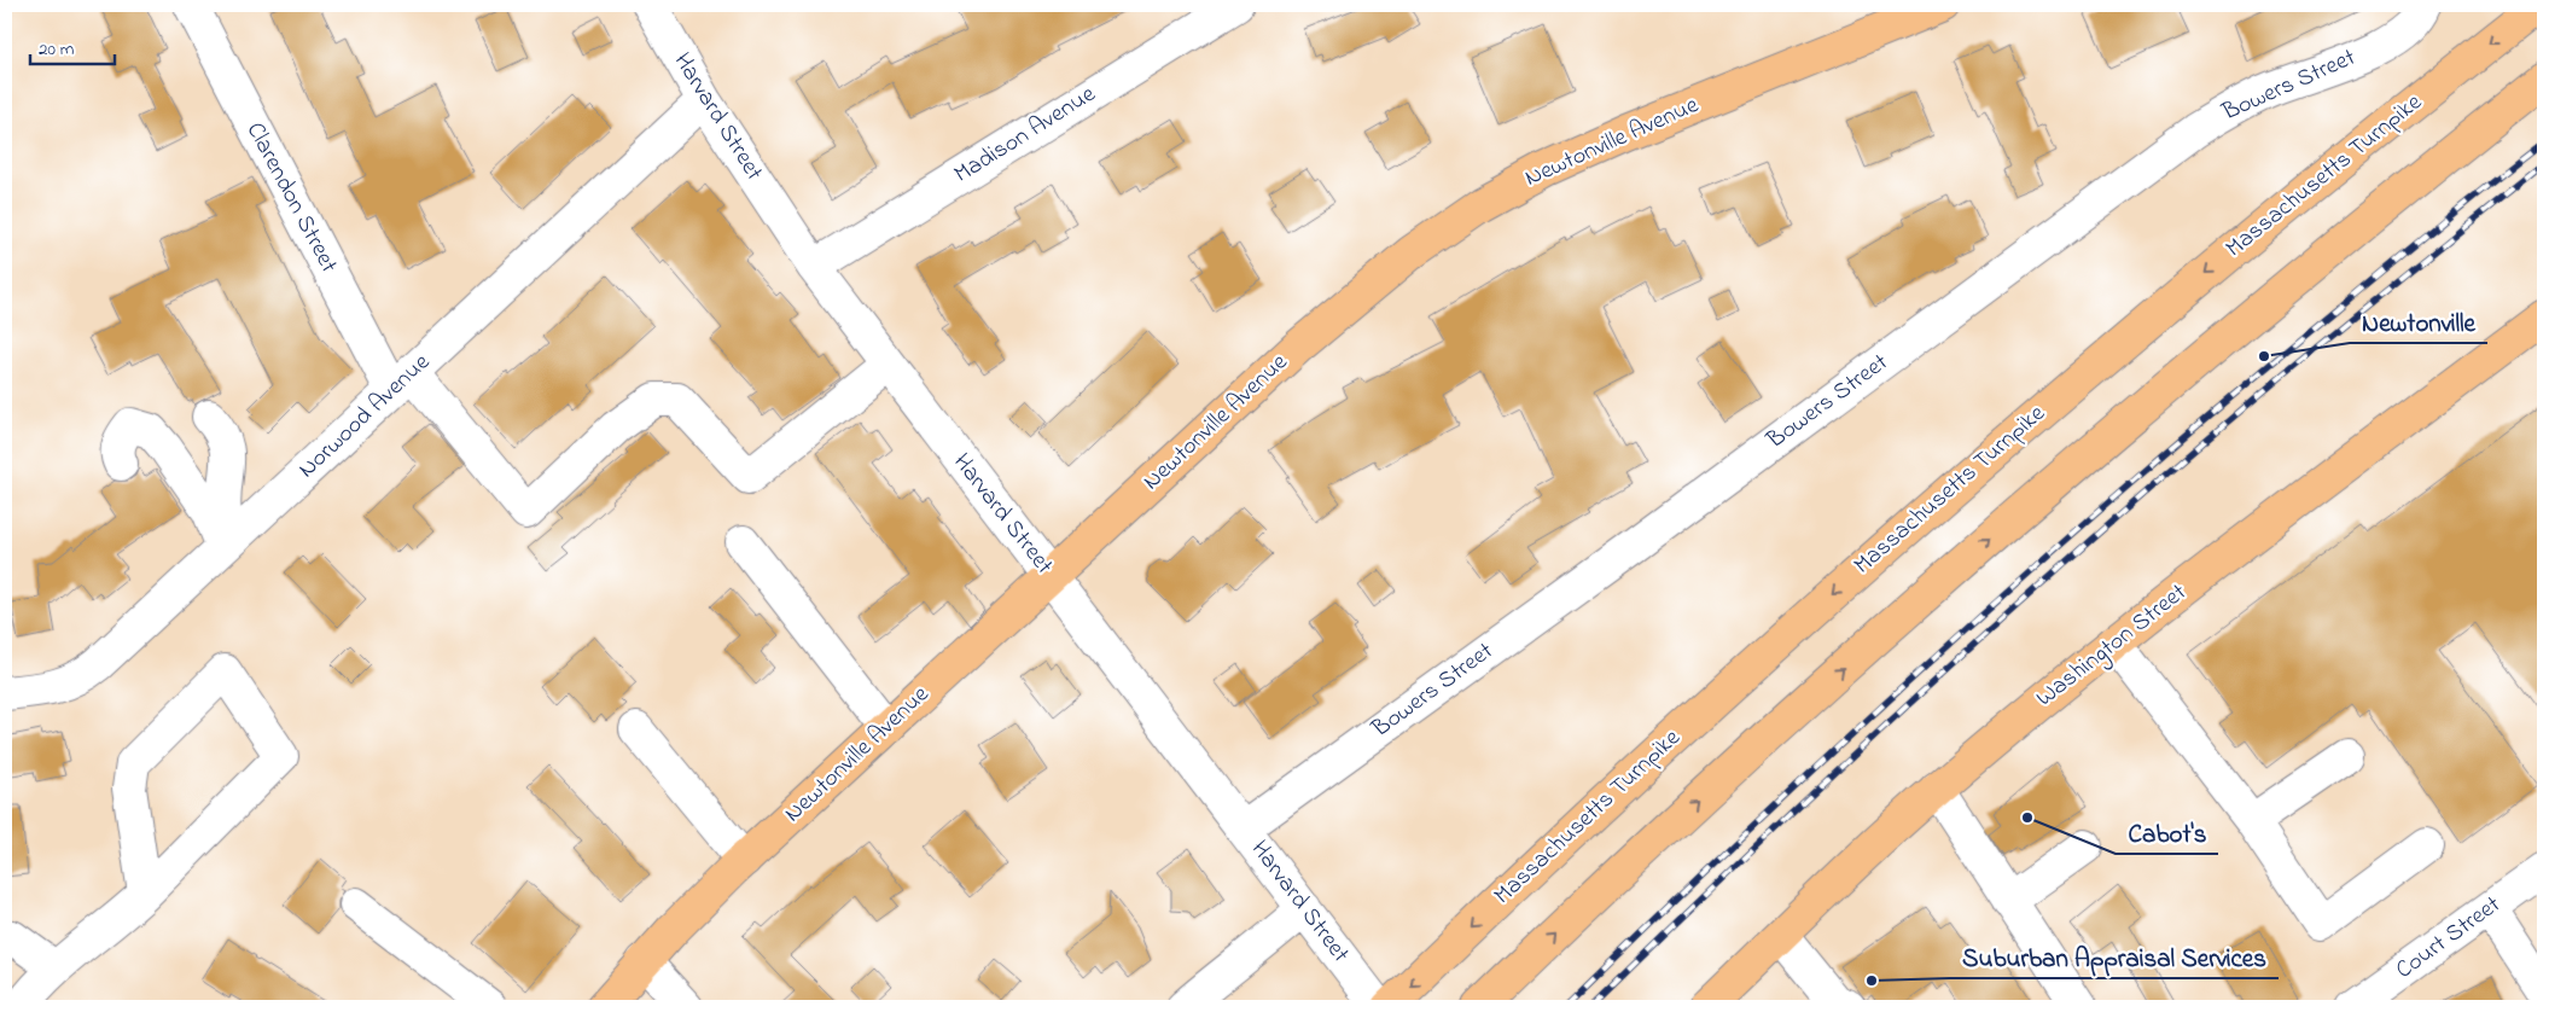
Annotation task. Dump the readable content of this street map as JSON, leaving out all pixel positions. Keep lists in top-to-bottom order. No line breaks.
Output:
{"streets":{"main road":["Newtonville Avenue","Massachusetts Turnpike","Washington Street"],"street":["Bowers Street","Harvard Street","Madison Avenue","Clarendon Street","Norwood Avenue","Court Street"]},"crossings":[["Bowers Street","Harvard Street"],["Harvard Street","Madison Avenue"],["Harvard Street","Newtonville Avenue"],["Harvard Street","Clarendon Street"],["Harvard Street","Norwood Avenue"],["Clarendon Street","Norwood Avenue"]],"places":["Newtonville","Cabot's","Suburban Appraisal Services"],"scale_bar":"20 m"}
